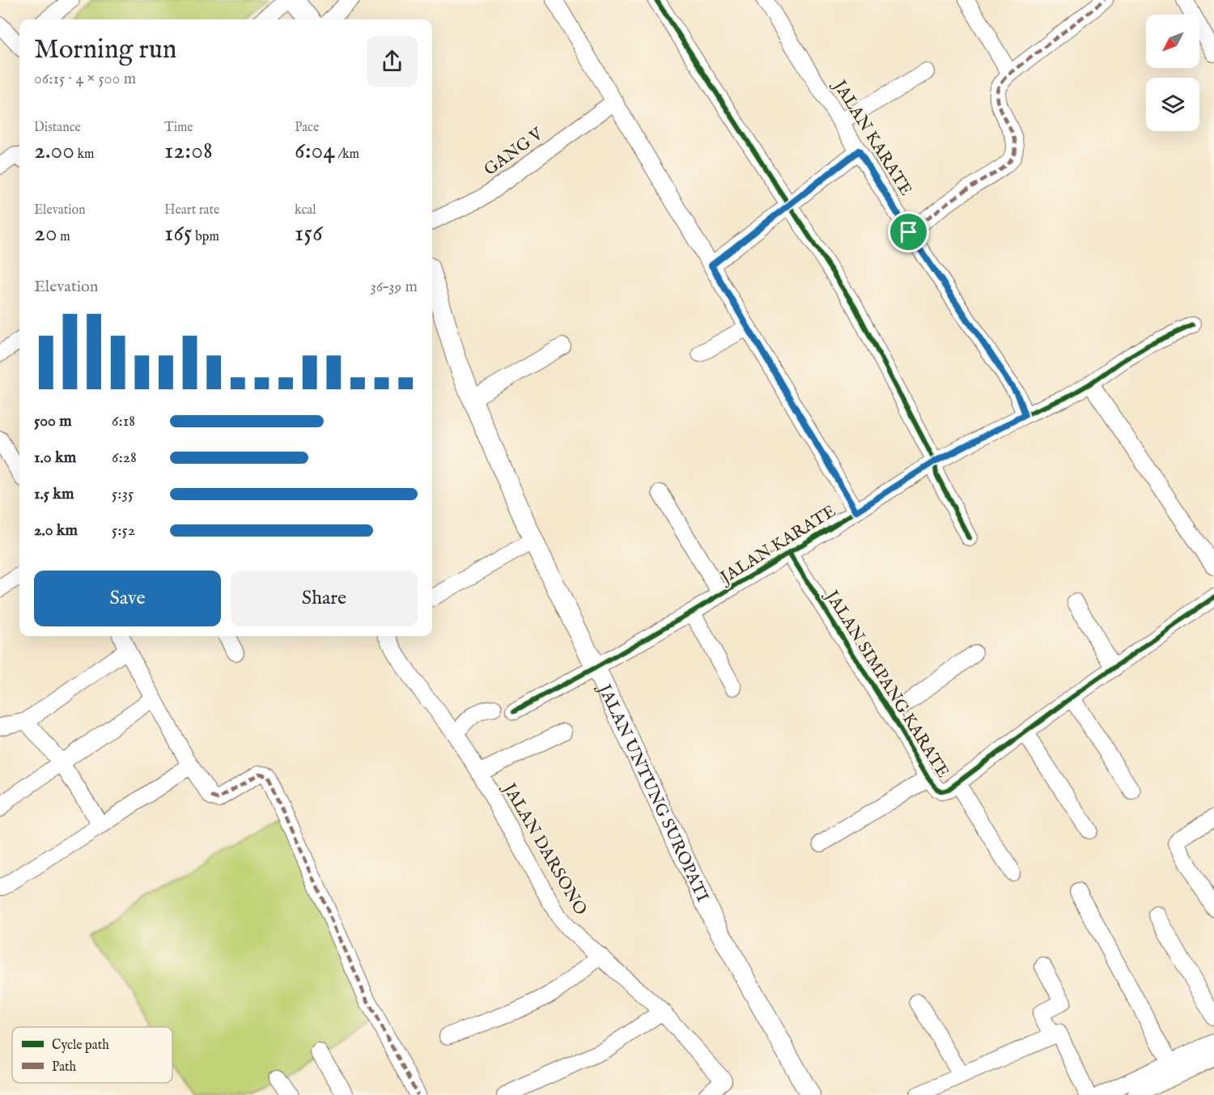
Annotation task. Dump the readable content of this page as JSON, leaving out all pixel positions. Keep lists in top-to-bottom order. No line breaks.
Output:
{"streets":{"main road":["JALAN UNTUNG SUROPATI"],"street":["JALAN KARATE","GANG V","JALAN SIMPANG KARATE","JALAN DARSONO"]},"crossings":[["JALAN KARATE","JALAN SIMPANG KARATE"],["JALAN KARATE","JALAN UNTUNG SUROPATI"]],"legend":["Cycle path","Path"],"north":"bottom left","page":{"heading":["Morning run","06:15 · 4 × 500 m"],"stats":[["Distance","2.00 km"],["Time","12:08"],["Pace","6:04 /km"],["Elevation","20 m"],["Heart rate","165 bpm"],["kcal","156"]],"chart":["Elevation","36–39 m"],"list":[{"name":"500 m","note":"6:18"},{"name":"1.0 km","note":"6:28"},{"name":"1.5 km","note":"5:35"},{"name":"2.0 km","note":"5:52"}],"buttons":["Save","Share"]}}
